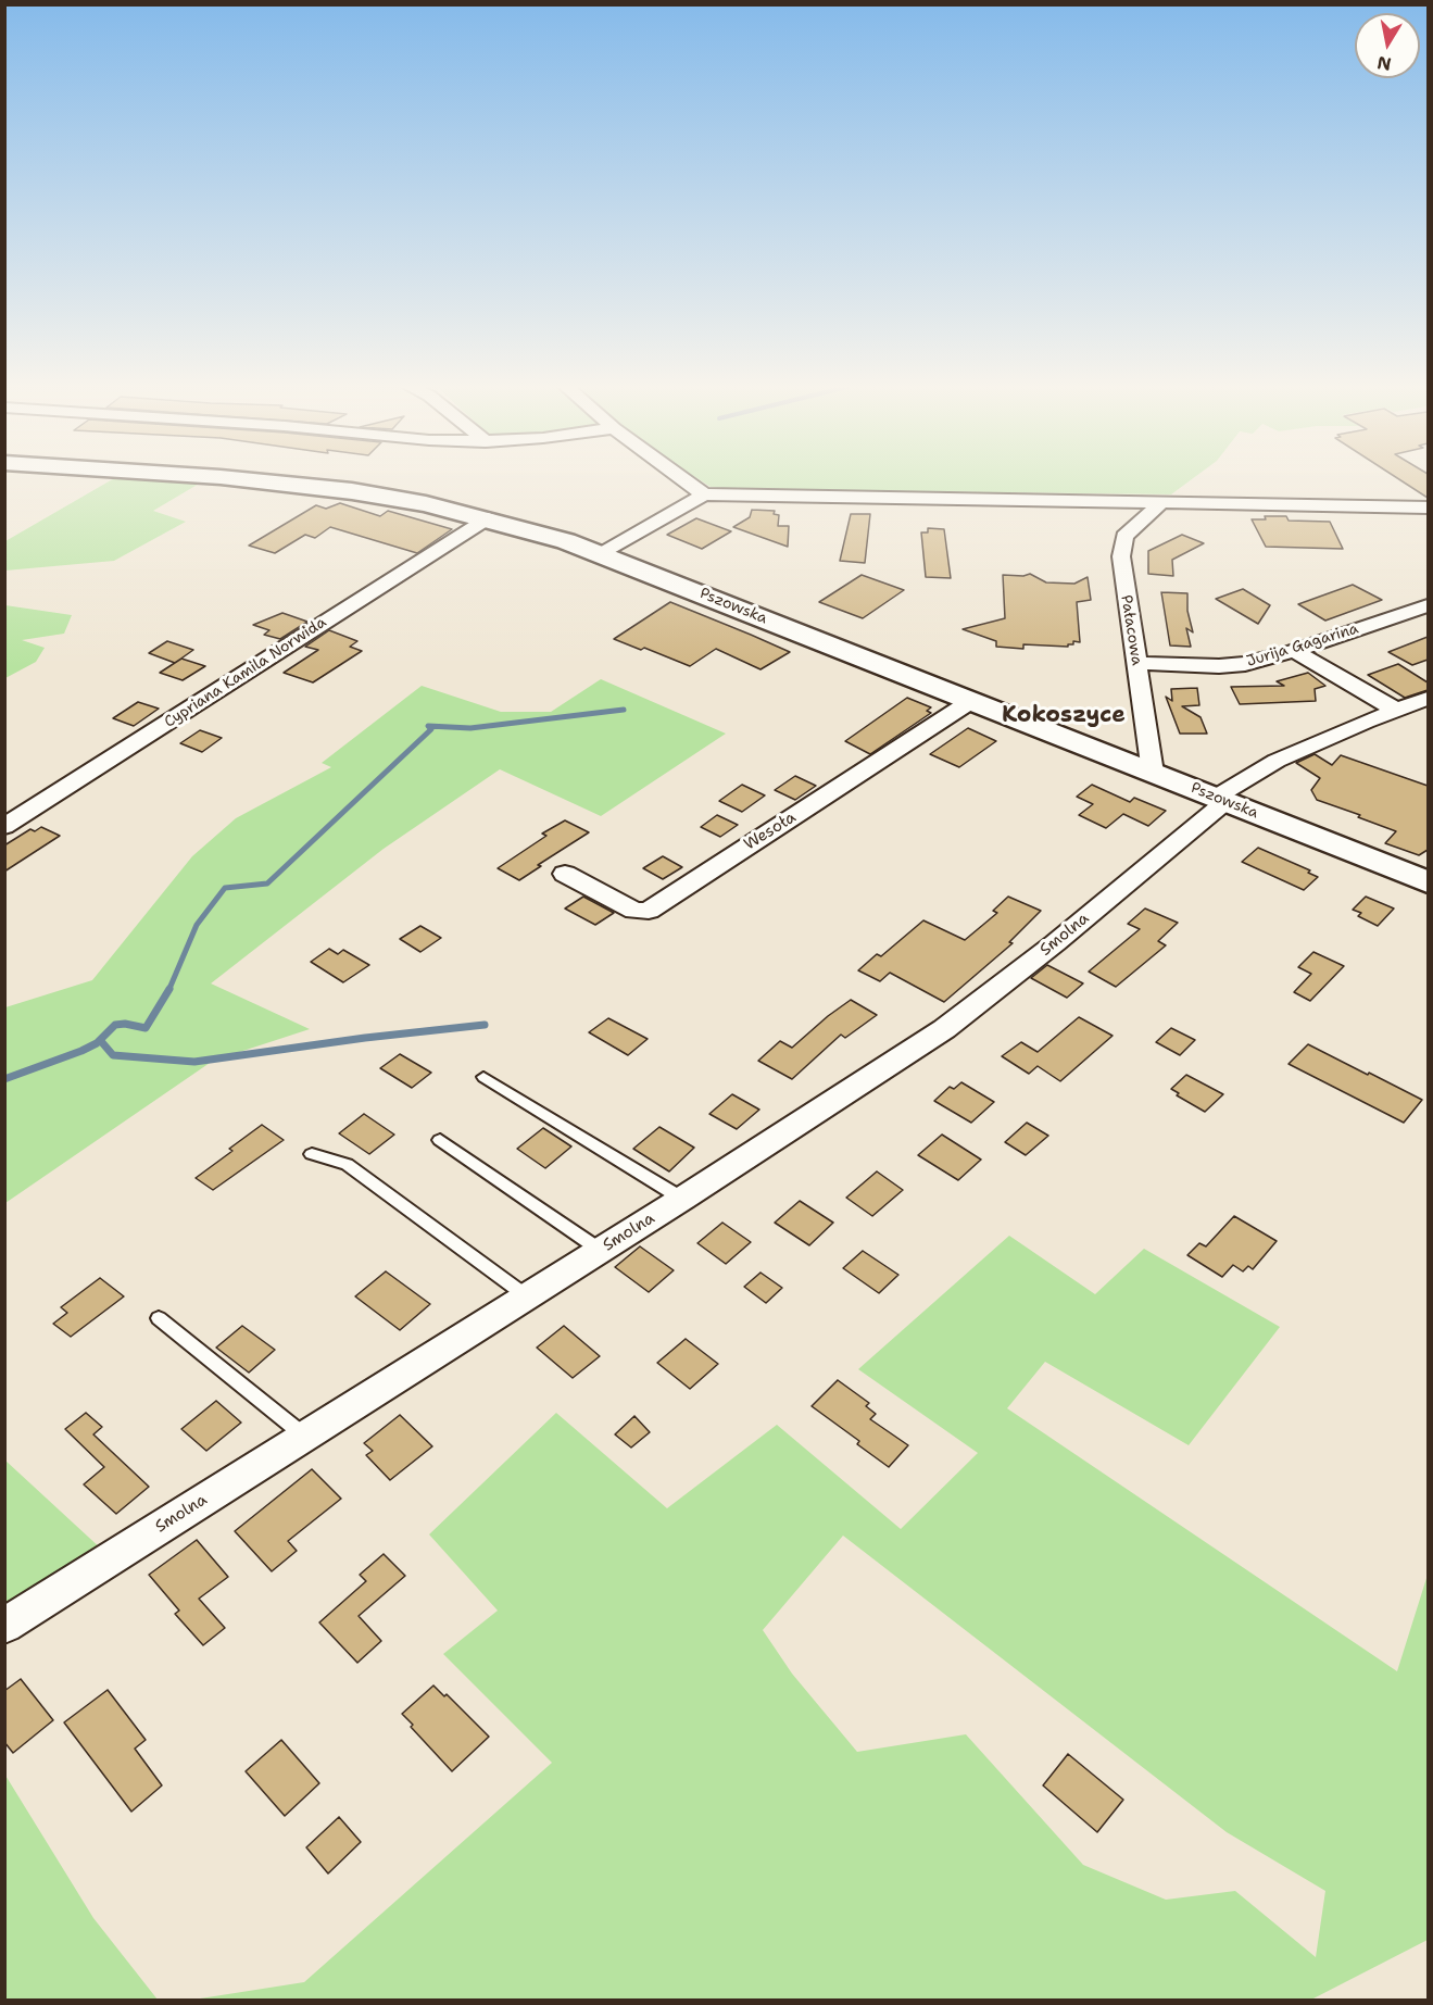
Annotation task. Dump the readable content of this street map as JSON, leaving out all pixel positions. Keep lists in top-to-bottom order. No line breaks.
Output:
{"streets":{"main road":["Pszowska"],"street":["Pałacowa","Jurija Gagarina","Cypriana Kamila Norwida","Wesoła","Smolna"]},"crossings":[["Pszowska","Pałacowa"],["Pszowska","Cypriana Kamila Norwida"],["Pszowska","Wesoła"],["Pszowska","Smolna"],["Pałacowa","Jurija Gagarina"]],"districts":["Kokoszyce"],"north":"bottom"}
